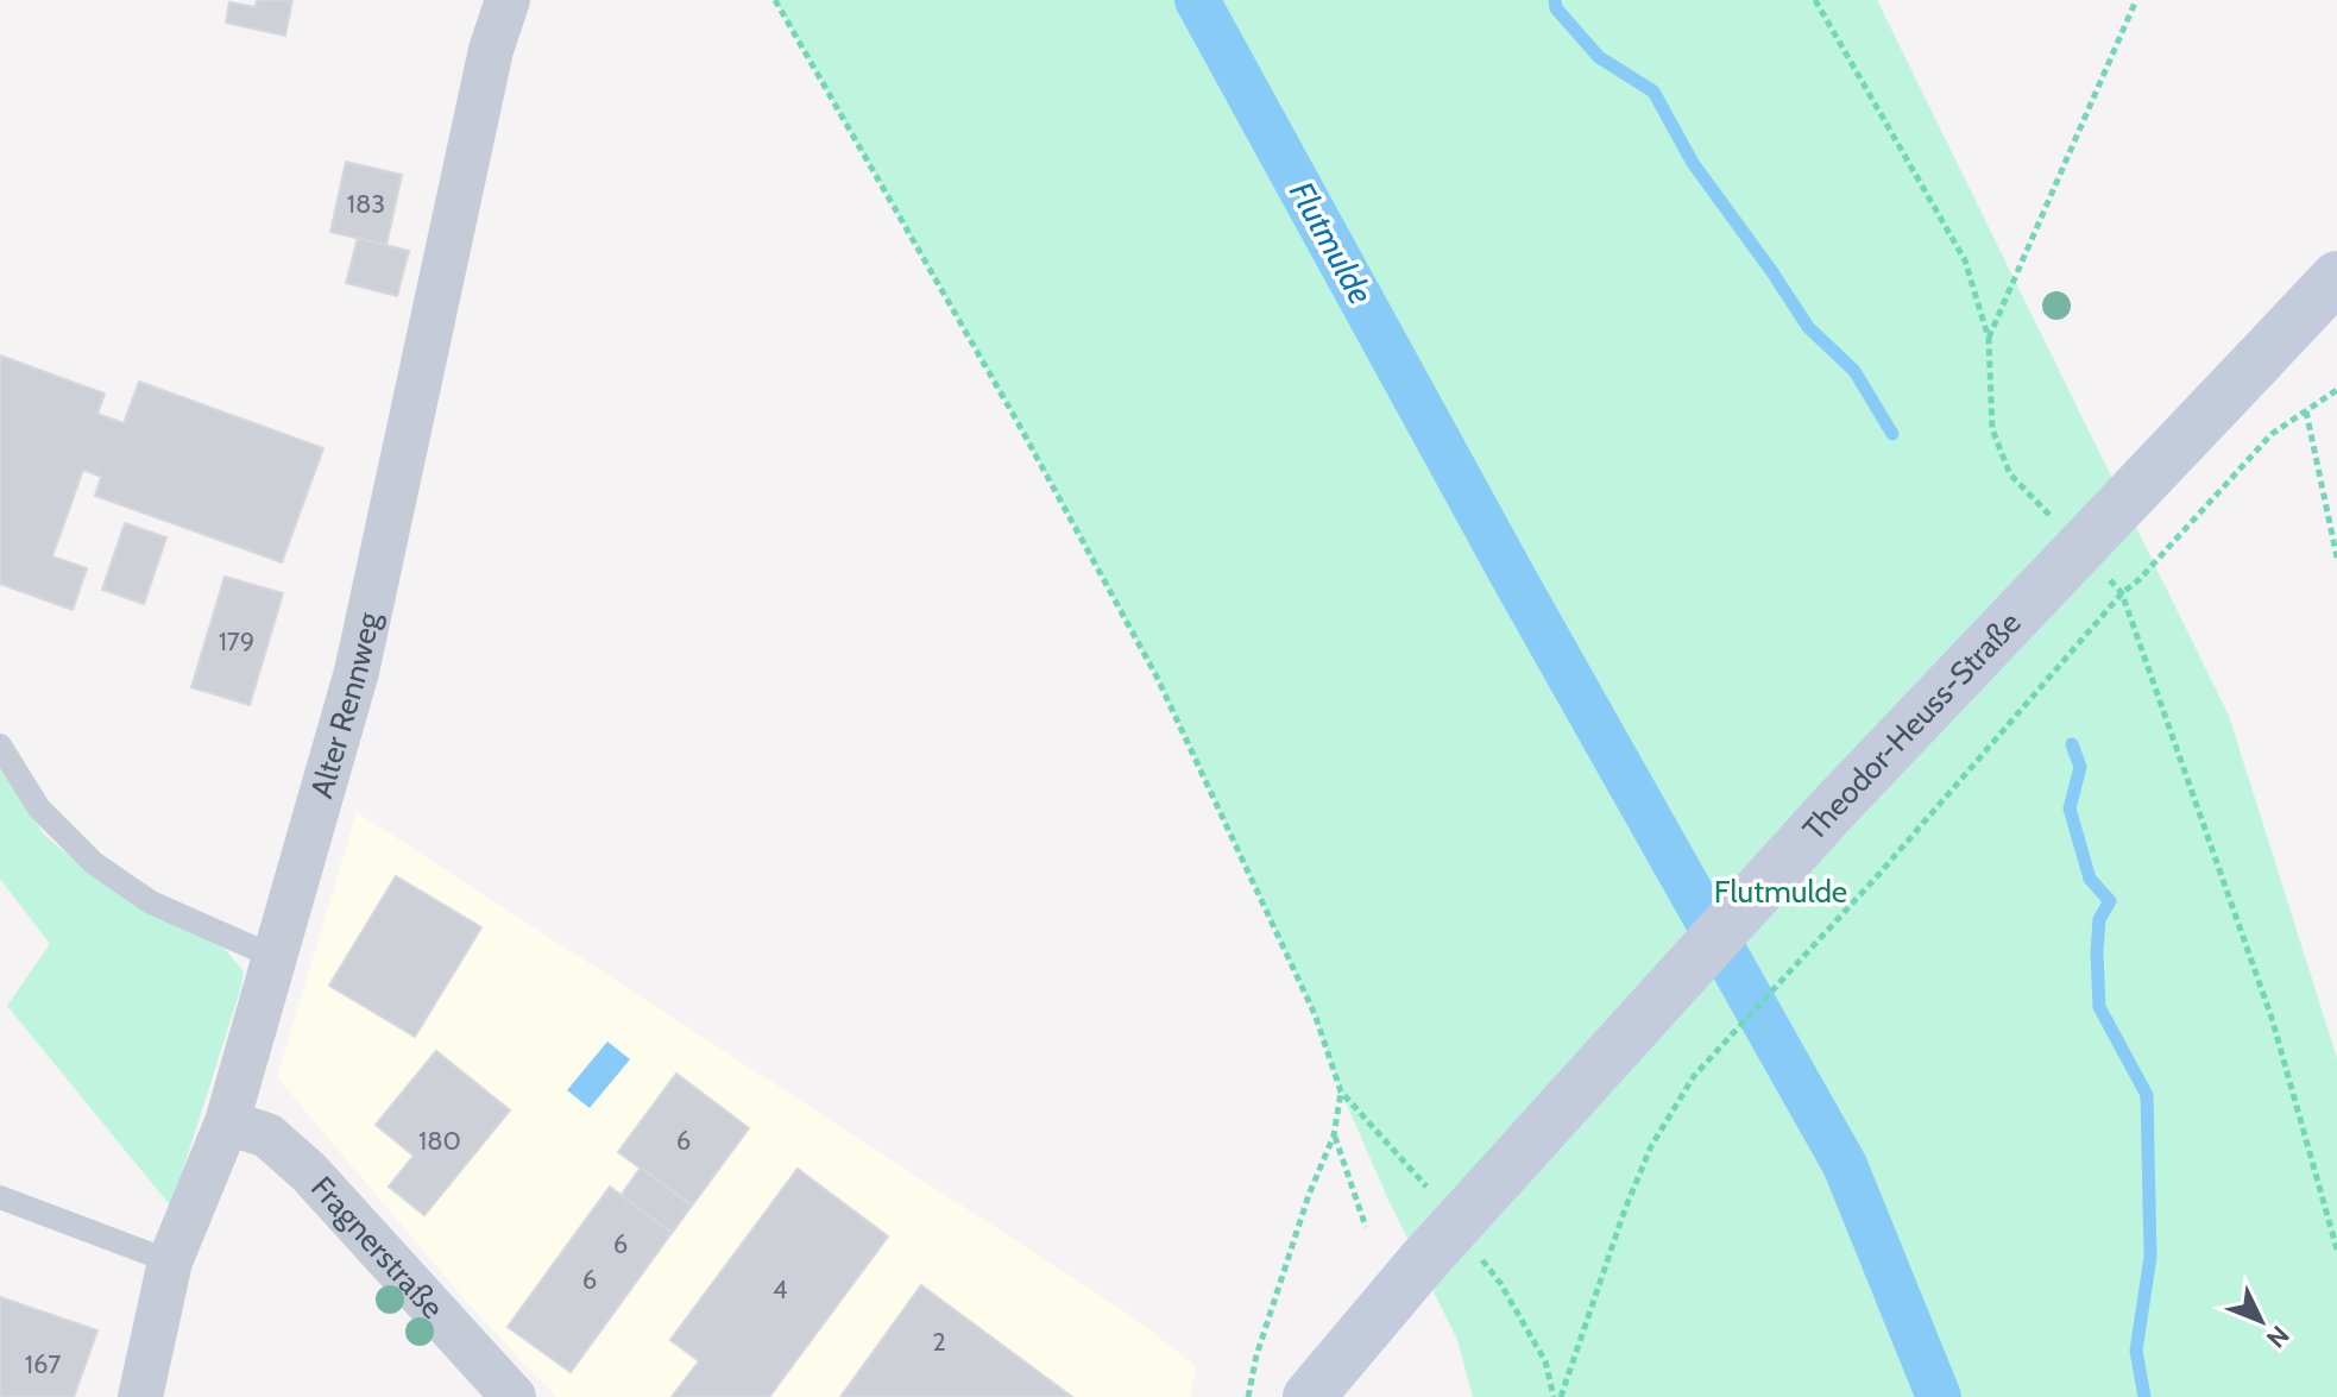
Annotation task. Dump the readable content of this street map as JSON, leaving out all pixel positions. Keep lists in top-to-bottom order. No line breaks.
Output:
{"streets":{"main road":["Theodor-Heuss-Straße"],"street":["Alter Rennweg","Fragnerstraße"]},"crossings":[["Alter Rennweg","Fragnerstraße"]],"water":["Flutmulde"],"parks":["Flutmulde"],"house_numbers":["183","179","180","6","6","6","4","2","167"],"north":"bottom right"}
